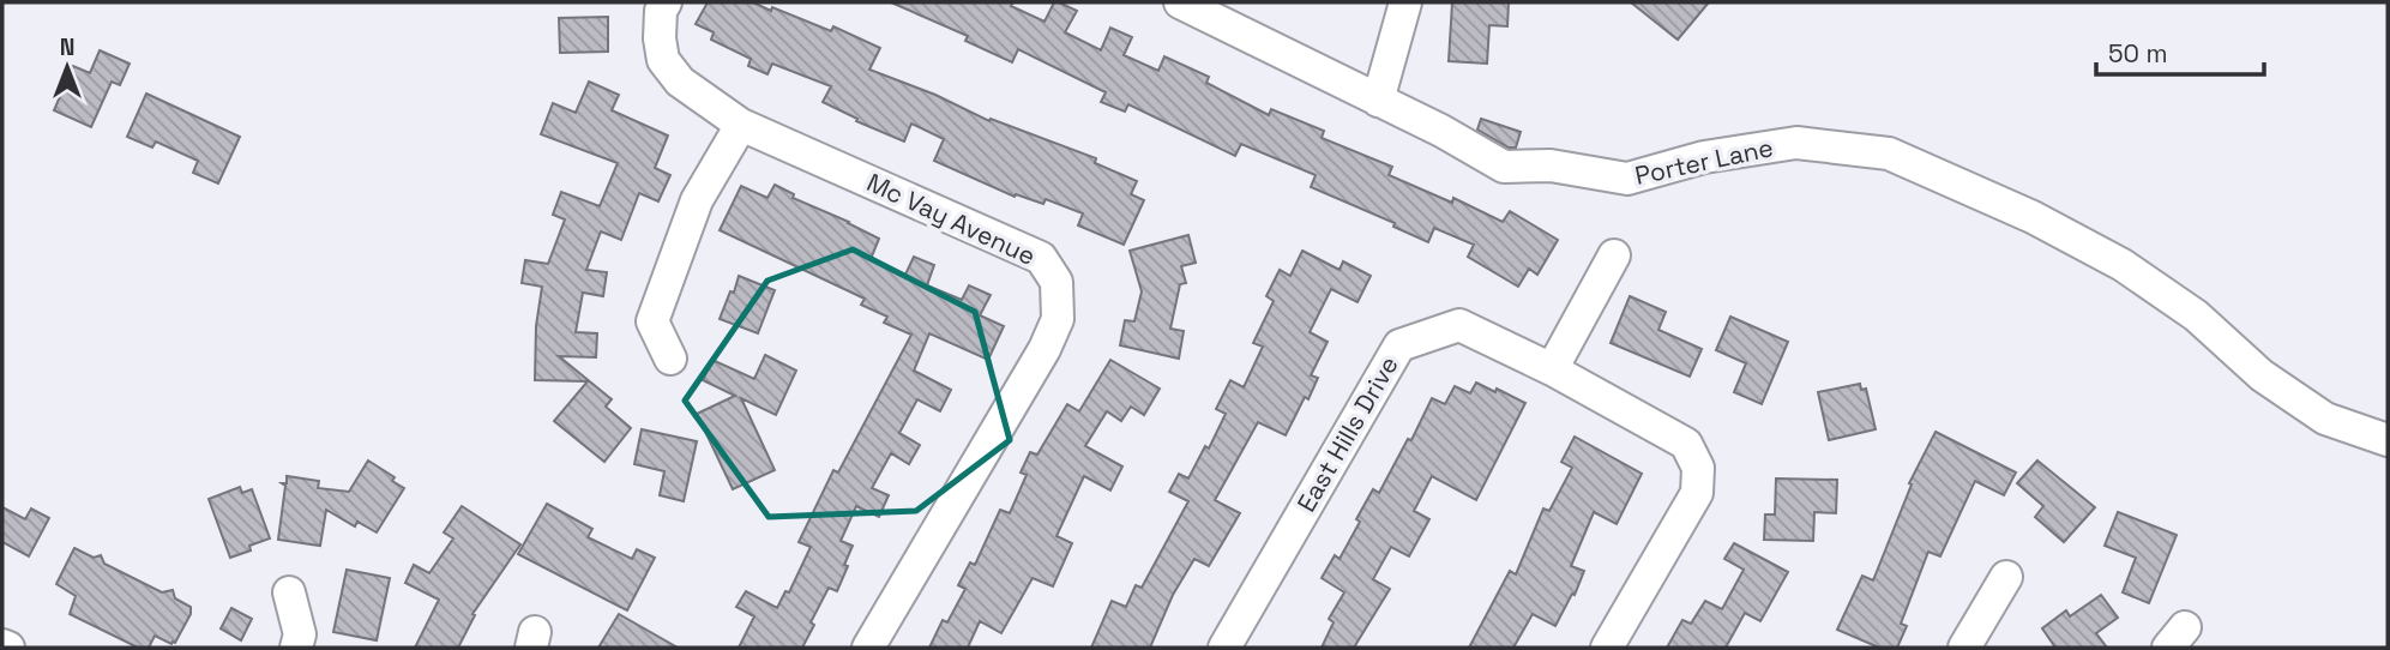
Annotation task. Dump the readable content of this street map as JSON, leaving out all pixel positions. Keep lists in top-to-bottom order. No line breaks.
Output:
{"streets":{"street":["Porter Lane","Mc Vay Avenue","East Hills Drive"]},"scale_bar":"50 m","north":"top"}
